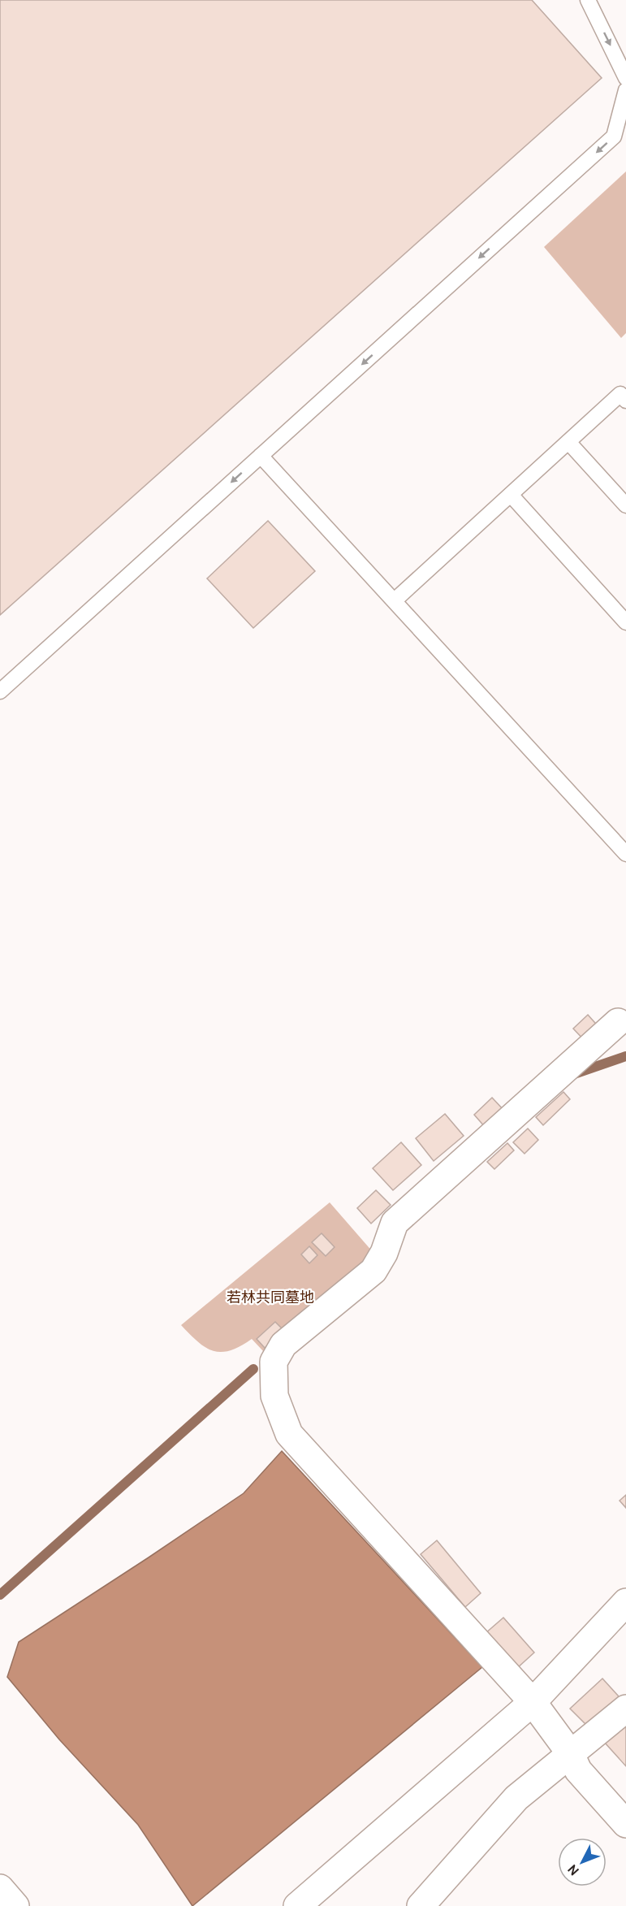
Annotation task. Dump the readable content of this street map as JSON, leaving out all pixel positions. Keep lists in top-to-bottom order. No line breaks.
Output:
{"parks":["若林共同墓地"],"north":"bottom left"}
